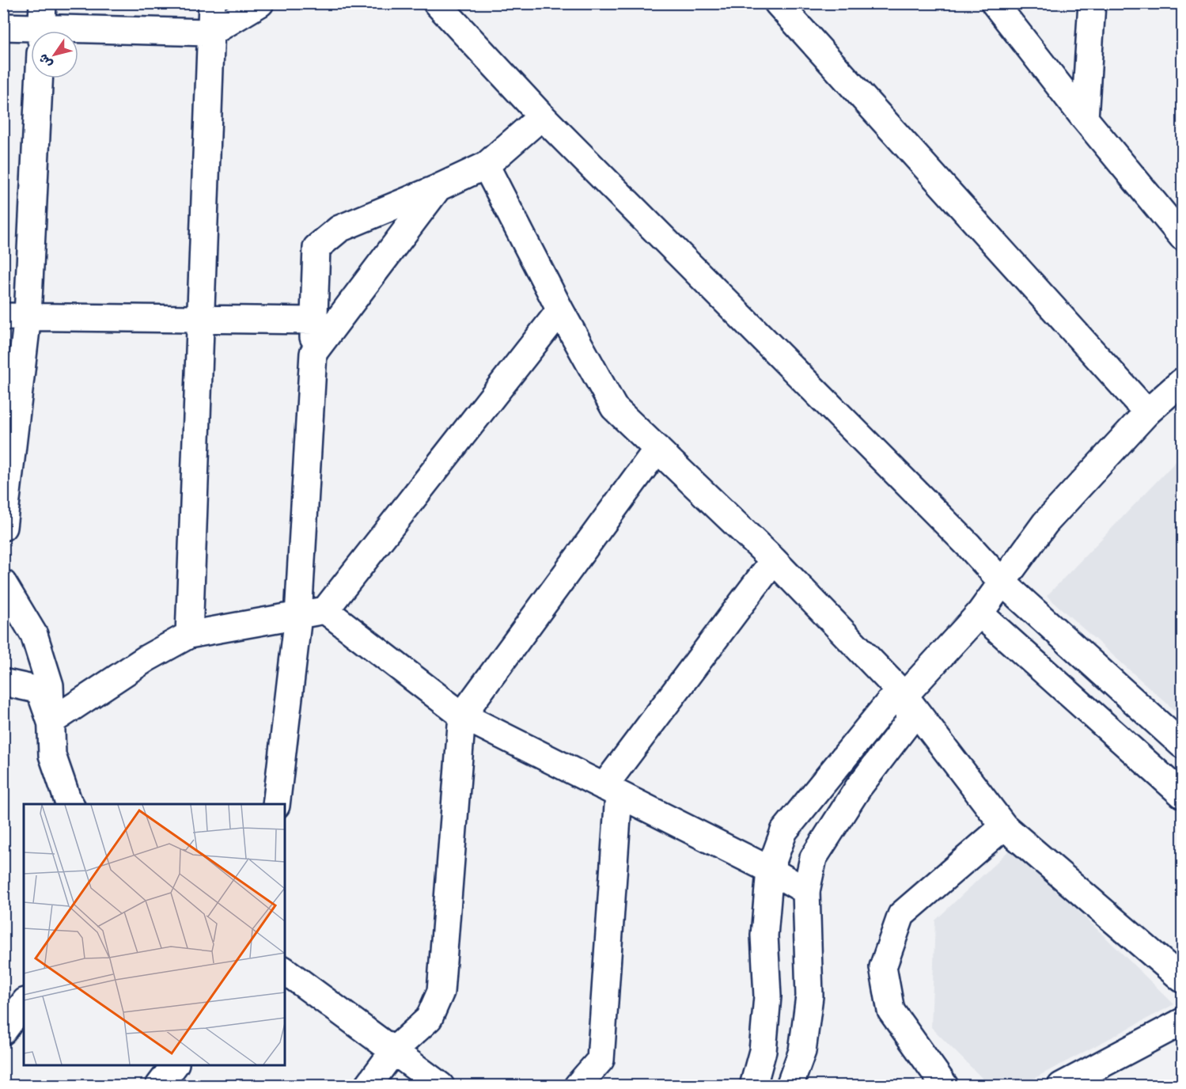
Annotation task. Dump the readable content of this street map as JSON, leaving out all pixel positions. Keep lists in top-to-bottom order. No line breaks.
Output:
{"north":"bottom left"}
